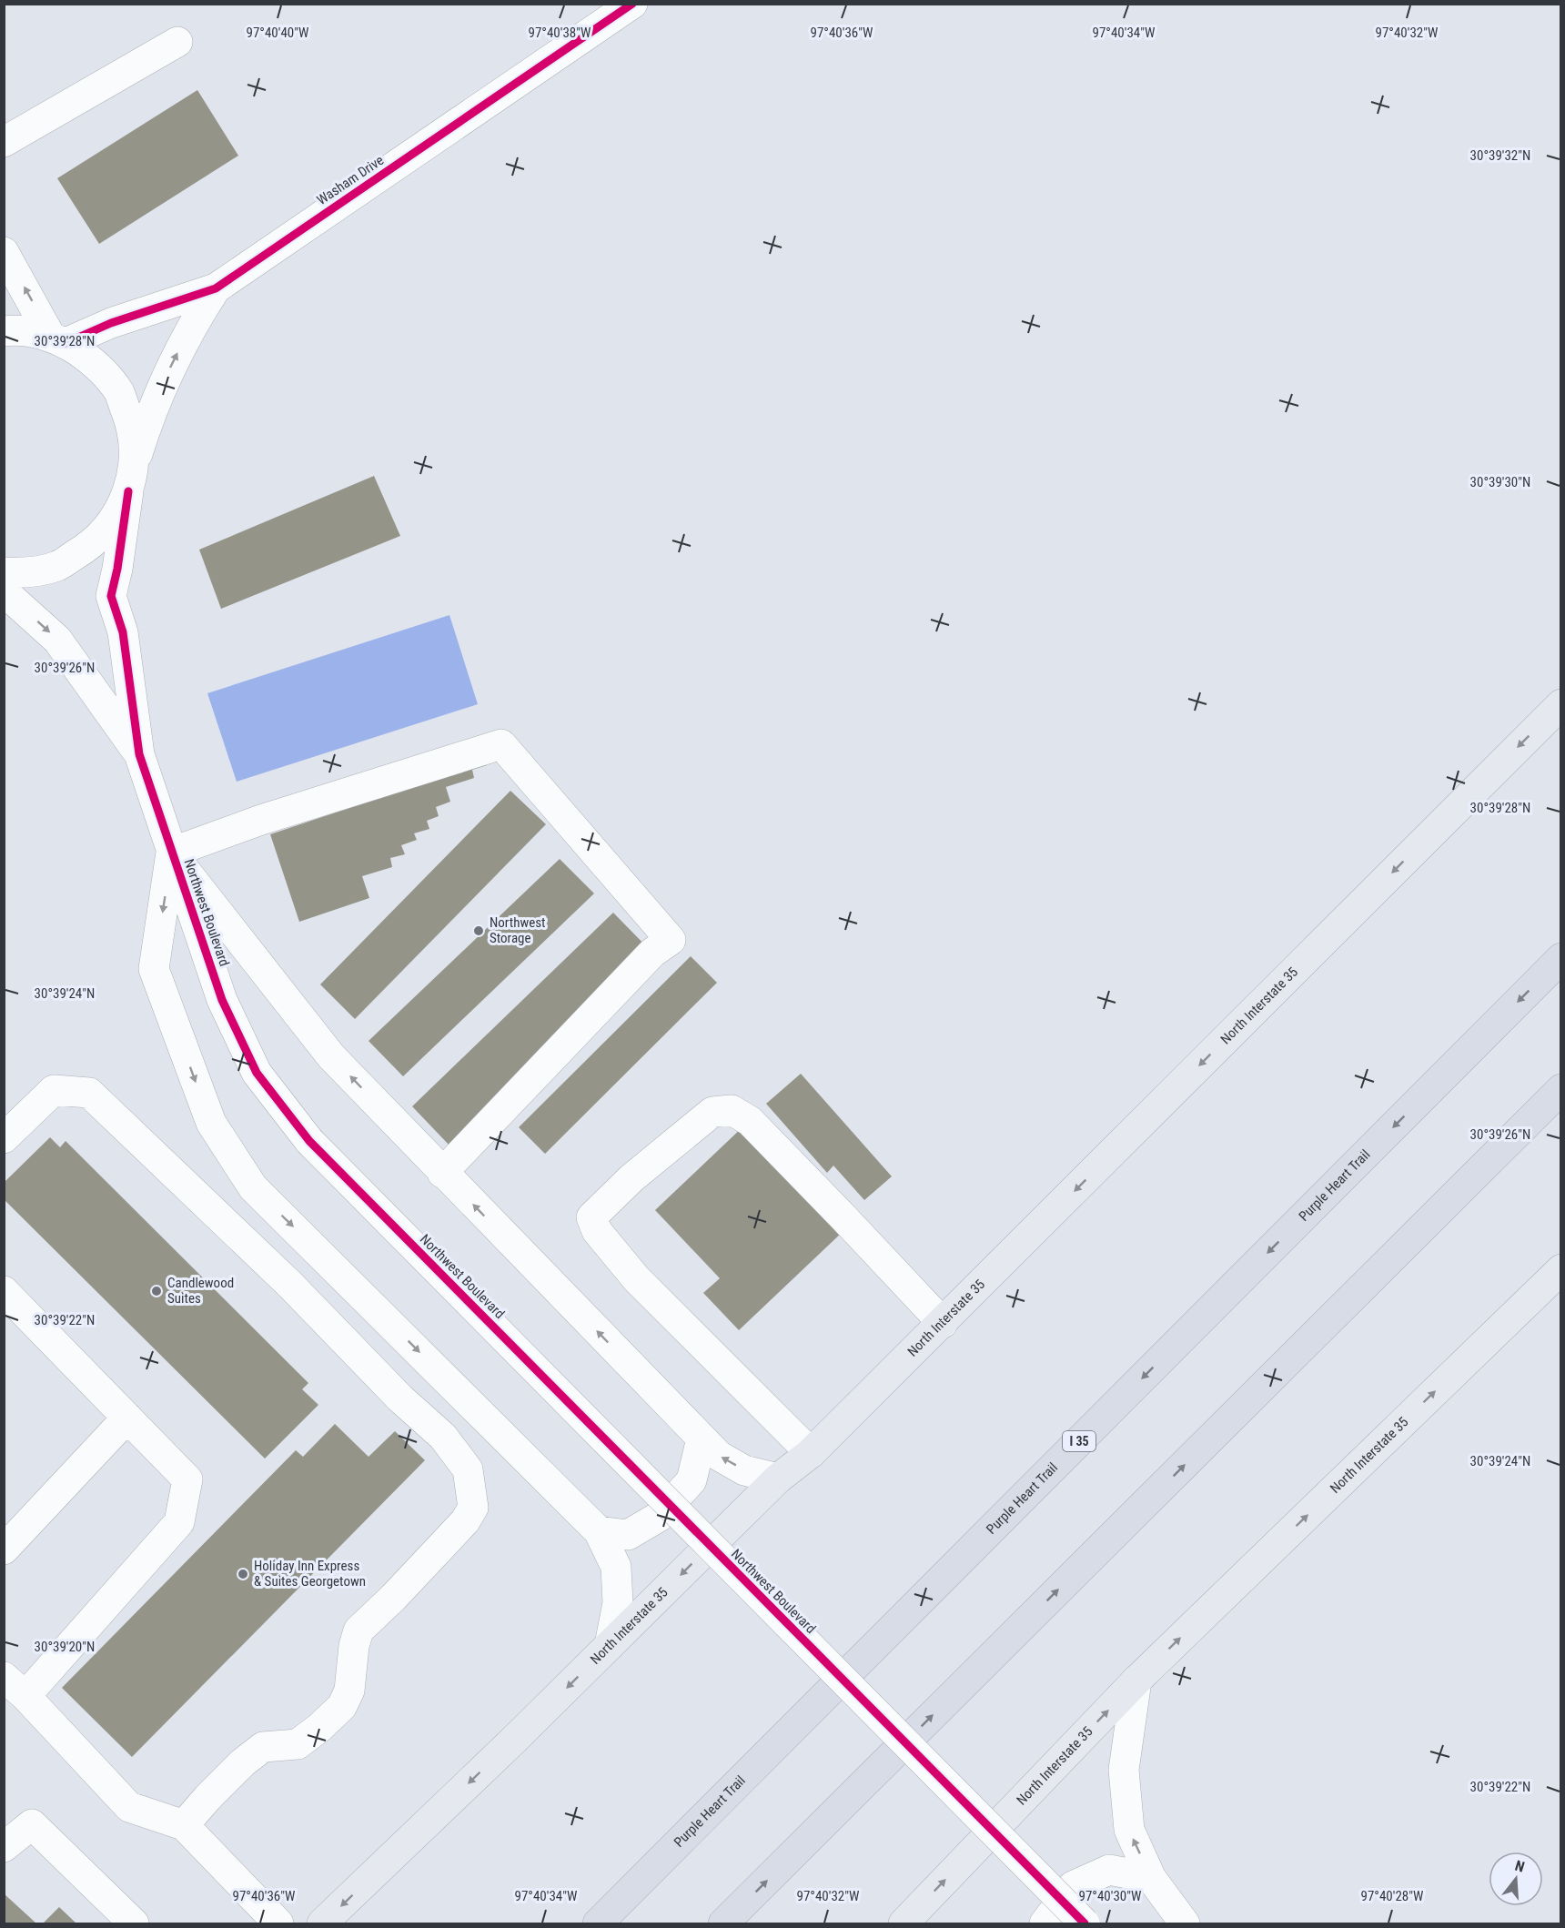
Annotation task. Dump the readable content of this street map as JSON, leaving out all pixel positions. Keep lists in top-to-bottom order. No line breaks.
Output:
{"streets":{"highway":["Purple Heart Trail","I 35"],"main road":["North Interstate 35"],"street":["Washam Drive","Northwest Boulevard"]},"crossings":[["Washam Drive","Northwest Boulevard"]],"places":["Northwest Storage","Candlewood Suites","Holiday Inn Express & Suites Georgetown"],"north":"top","coordinates":["97°40'40\"W","97°40'38\"W","97°40'36\"W","97°40'34\"W","97°40'32\"W","30°39'32\"N","30°39'28\"N","30°39'30\"N","30°39'26\"N","30°39'24\"N","30°39'22\"N","30°39'20\"N","97°40'30\"W","97°40'28\"W"]}
